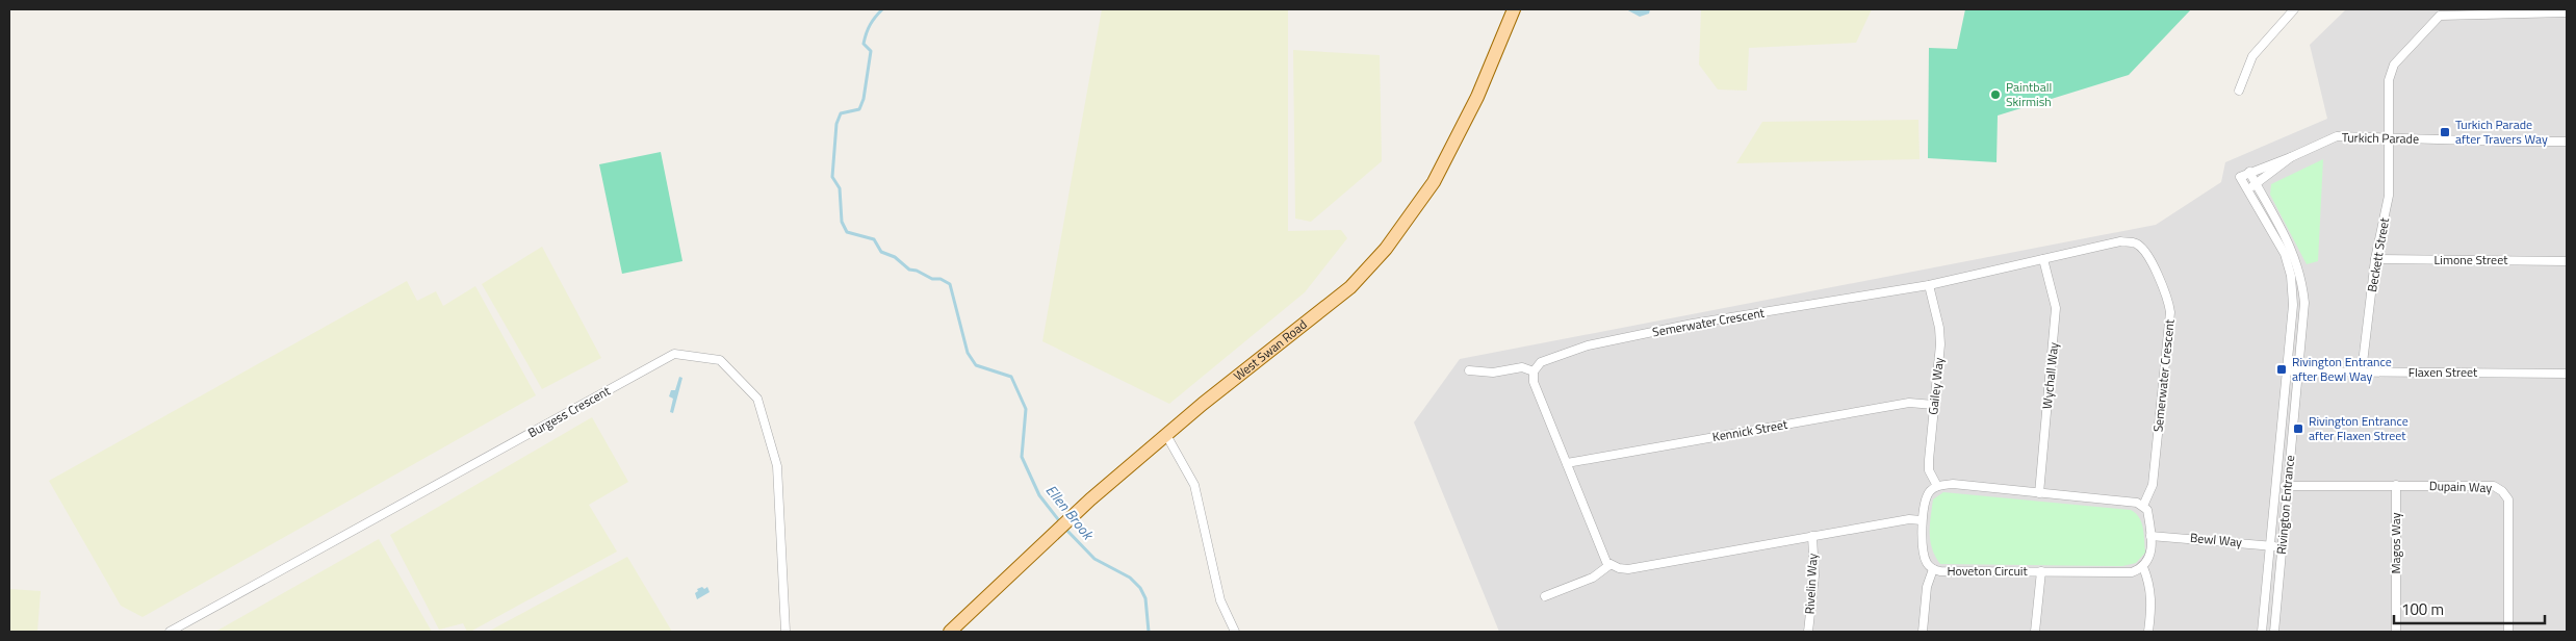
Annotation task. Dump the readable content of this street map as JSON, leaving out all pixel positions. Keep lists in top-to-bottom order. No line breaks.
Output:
{"streets":{"main road":["West Swan Road"],"street":["Turkich Parade","Beckett Street","Limone Street","Semerwater Crescent","Flaxen Street","Wychall Way","Gailey Way","Burgess Crescent","Kennick Street","Dupain Way","Rivington Entrance","Bewl Way","Magos Way","Hoveton Circuit","Rivelin Way"]},"crossings":[["Turkich Parade","Beckett Street"],["Turkich Parade","Rivington Entrance"],["Beckett Street","Limone Street"],["Beckett Street","Flaxen Street"],["Semerwater Crescent","Wychall Way"],["Semerwater Crescent","Gailey Way"],["Flaxen Street","Rivington Entrance"],["Gailey Way","Kennick Street"],["Gailey Way","Hoveton Circuit"],["Dupain Way","Rivington Entrance"],["Dupain Way","Magos Way"],["Rivington Entrance","Bewl Way"]],"water":["Ellen Brook"],"places":{"other":["Paintball Skirmish"],"transit":["Turkich Parade after Travers Way","Rivington Entrance after Bewl Way","Rivington Entrance after Flaxen Street"]},"scale_bar":"100 m"}
